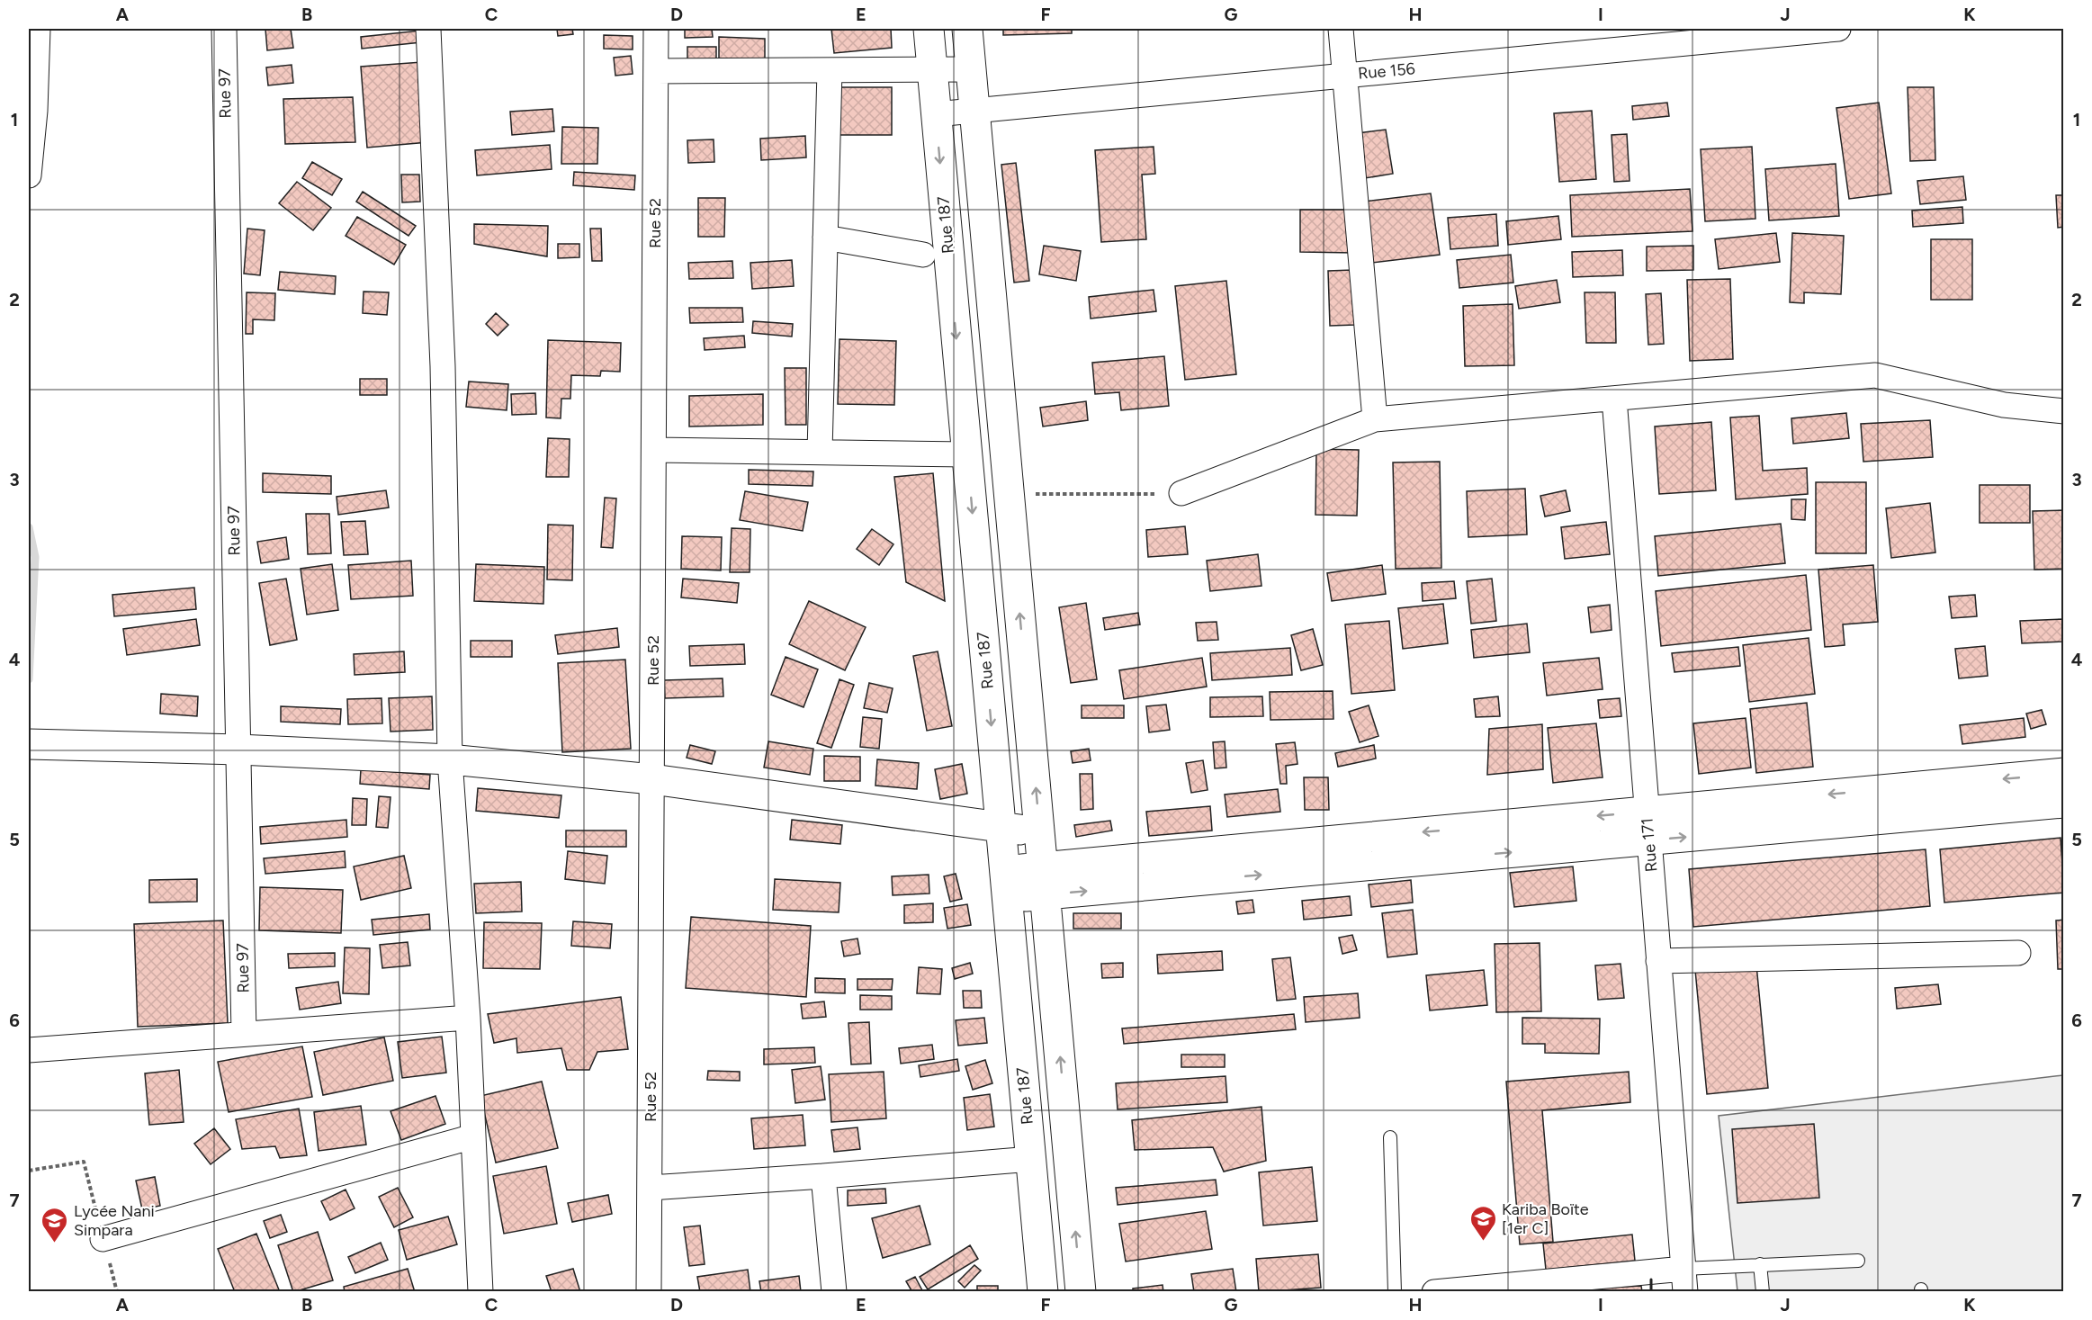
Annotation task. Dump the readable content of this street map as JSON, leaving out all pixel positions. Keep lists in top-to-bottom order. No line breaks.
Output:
{"streets":{"street":["Rue 156","Rue 97","Rue 52","Rue 187","Rue 171"]},"crossings":[["Rue 156","Rue 187"]],"places":{"school or university":["Kariba Boïte [1er C]","Lycée Nani Simpara"]},"grid":{"columns":["A","B","C","D","E","F","G","H","I","J","K"],"rows":["1","2","3","4","5","6","7"]}}
